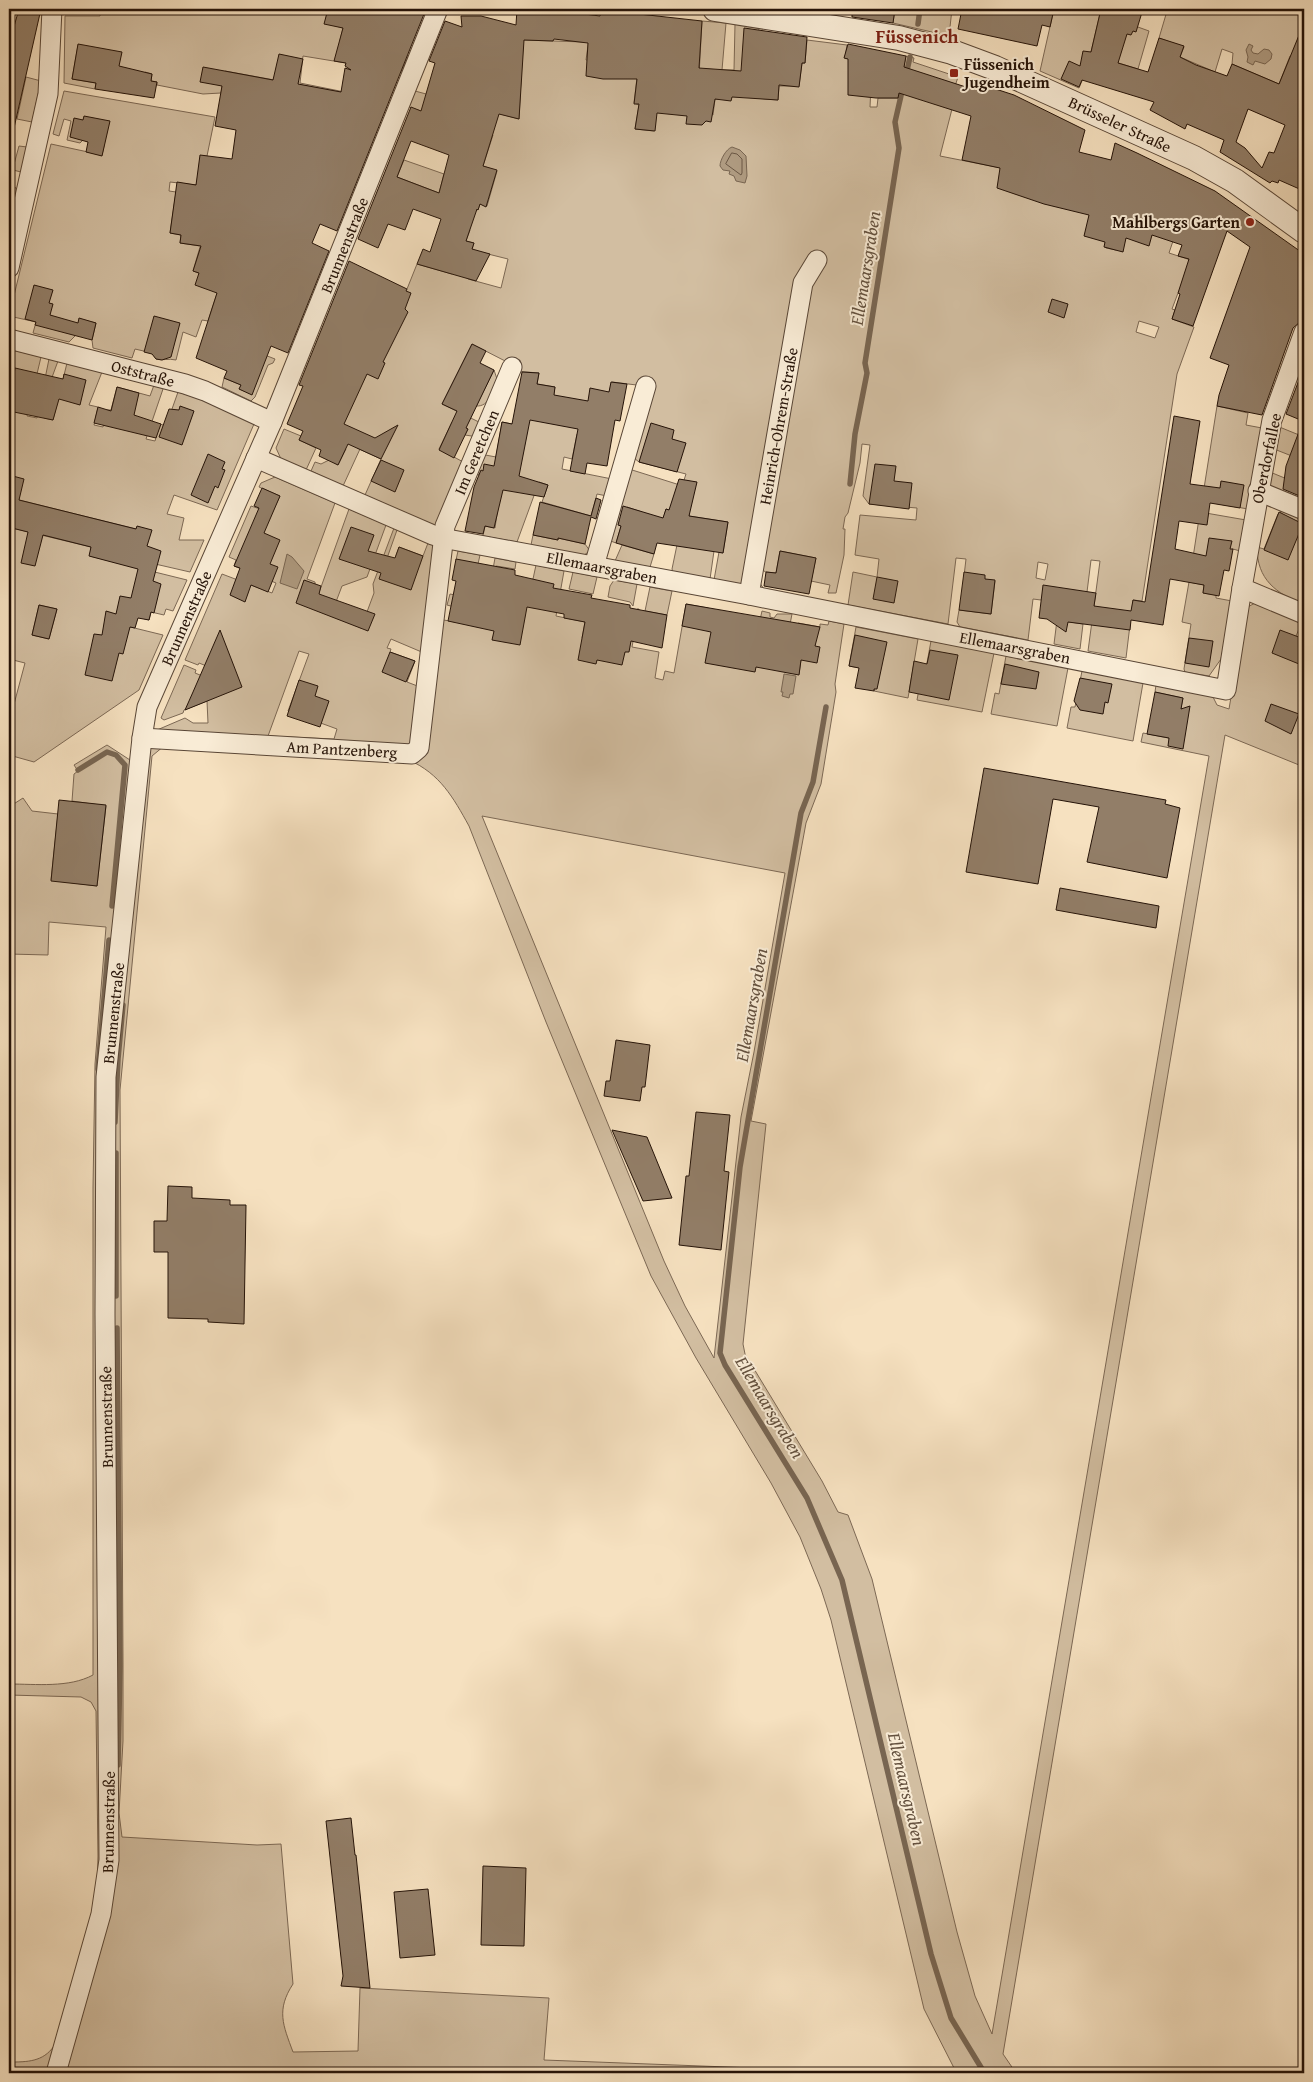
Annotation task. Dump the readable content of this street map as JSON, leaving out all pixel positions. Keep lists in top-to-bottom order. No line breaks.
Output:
{"streets":{"street":["Brüsseler Straße","Brunnenstraße","Oststraße","Heinrich-Ohrem-Straße","Im Geretchen","Oberdorfallee","Ellemaarsgraben","Am Pantzenberg"]},"crossings":[["Brunnenstraße","Oststraße"],["Brunnenstraße","Ellemaarsgraben"],["Brunnenstraße","Am Pantzenberg"],["Heinrich-Ohrem-Straße","Ellemaarsgraben"],["Im Geretchen","Ellemaarsgraben"],["Im Geretchen","Am Pantzenberg"],["Oberdorfallee","Ellemaarsgraben"],["Ellemaarsgraben","Am Pantzenberg"]],"districts":["Füssenich"],"water":["Ellemaarsgraben"],"places":{"transit":["Füssenich Jugendheim"],"other":["Mahlbergs Garten"]}}
